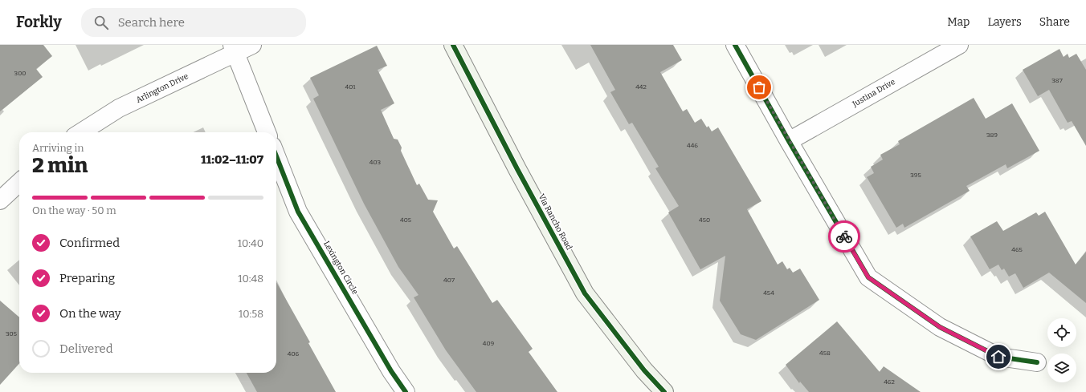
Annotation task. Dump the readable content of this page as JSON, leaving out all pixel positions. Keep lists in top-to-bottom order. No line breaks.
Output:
{"streets":{"street":["Arlington Drive","Justina Drive","Via Rancho Road","Lexington Circle"]},"house_numbers":["300","387","401","442","389","446","403","395","405","450","465","407","454","305","409","458","406","462"],"page":{"header":"Forkly","search":"Search here","nav":["Map","Layers","Share"],"heading":["2 min","Arriving in","11:02–11:07"],"bar":"On the way · 50 m","list":[["Confirmed","10:40"],["Preparing","10:48"],["On the way","10:58"],"Delivered"]}}
